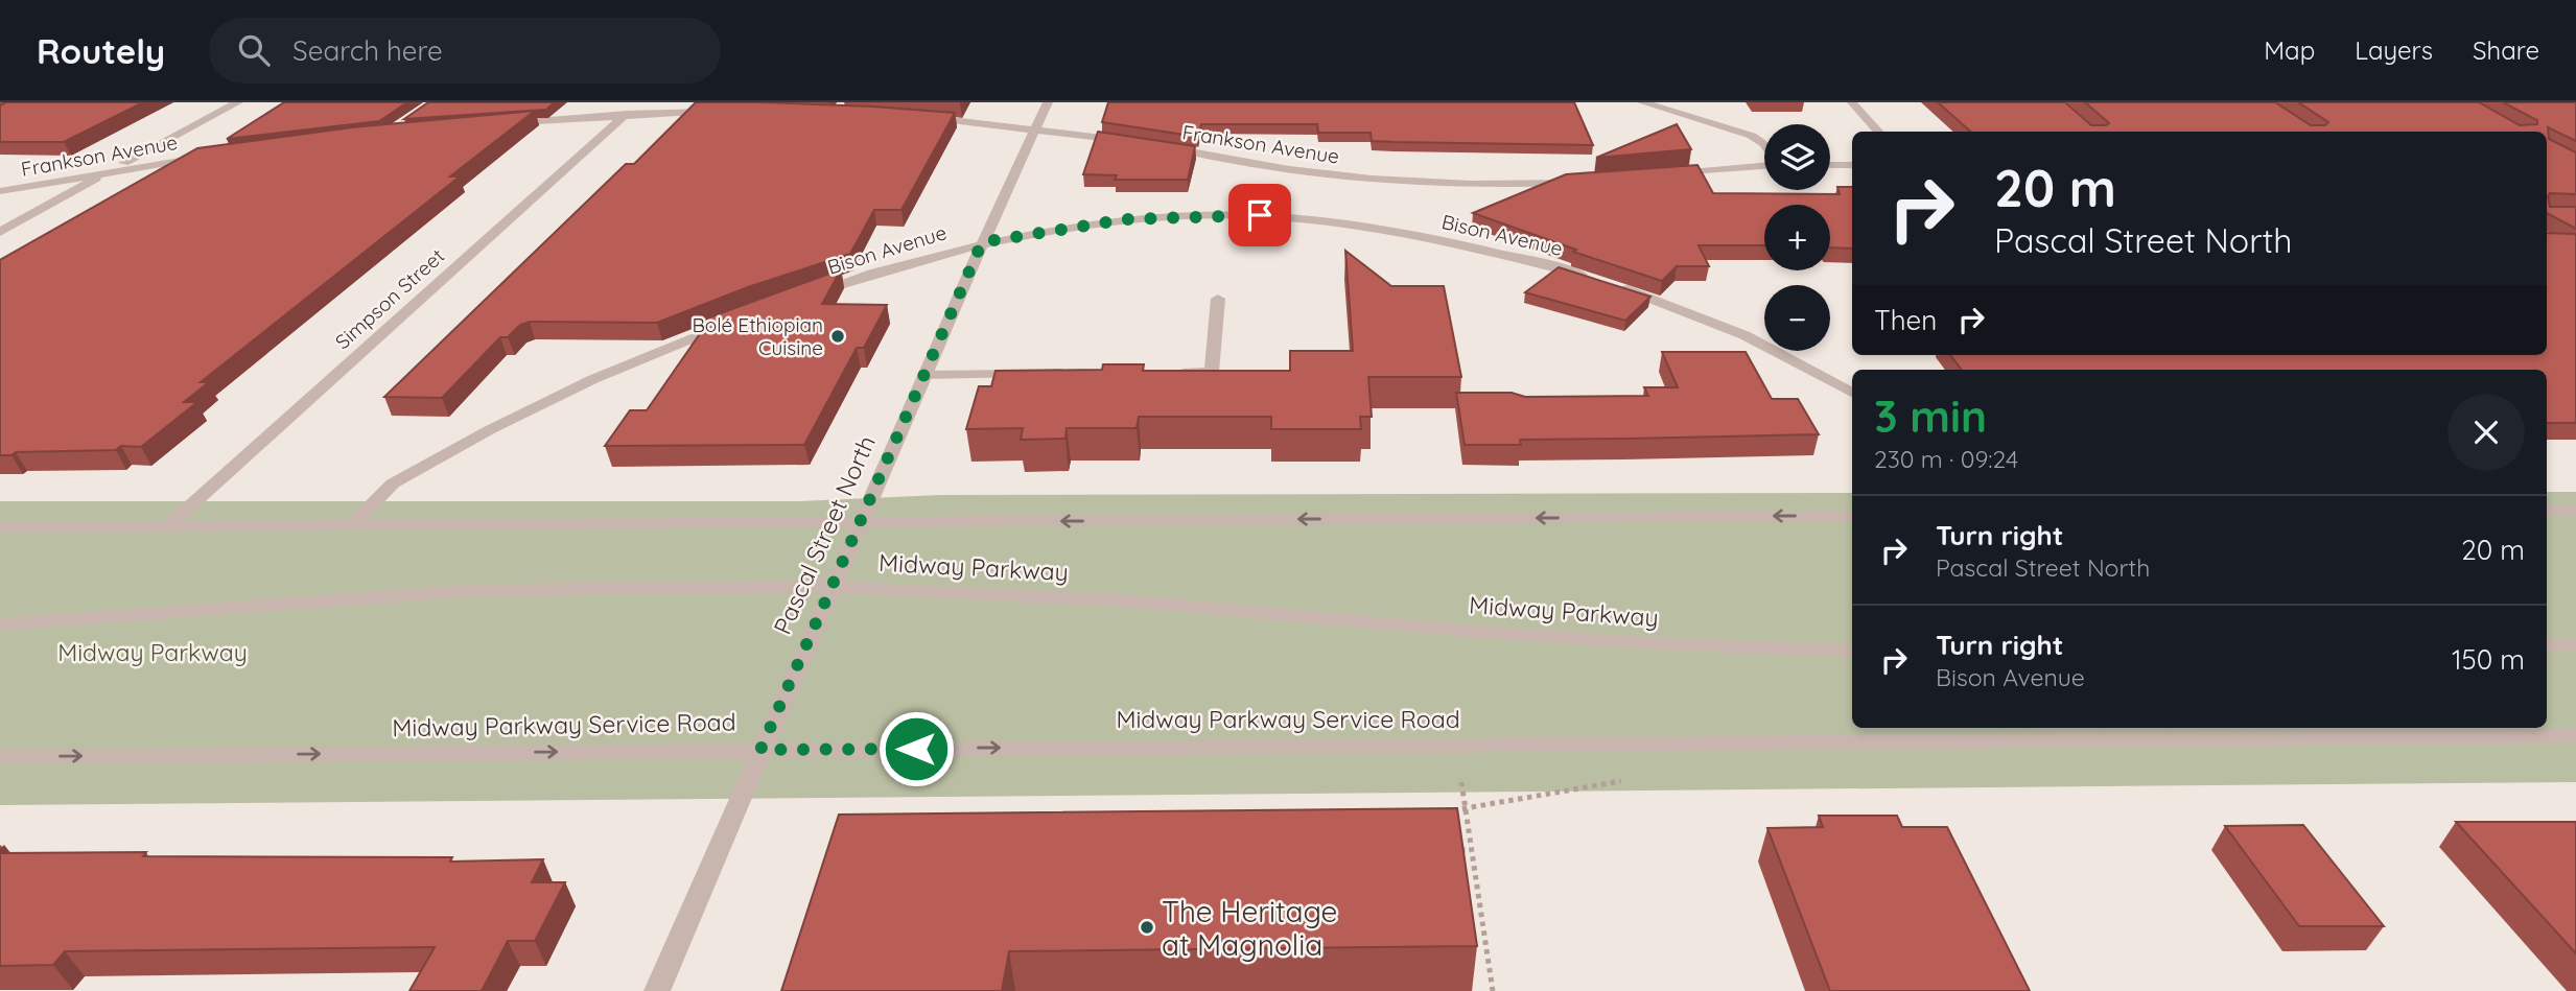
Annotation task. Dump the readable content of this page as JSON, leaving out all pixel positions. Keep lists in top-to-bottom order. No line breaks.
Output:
{"streets":{"street":["Frankson Avenue","Bison Avenue","Simpson Street","Pascal Street North","Midway Parkway","Midway Parkway Service Road"]},"crossings":[["Bison Avenue","Pascal Street North"],["Pascal Street North","Midway Parkway"],["Pascal Street North","Midway Parkway Service Road"]],"one_way":["Midway Parkway Service Road"],"parks":["Midway Parkway"],"places":["Bolé Ethiopian Cuisine","The Heritage at Magnolia"],"page":{"header":"Routely","search":"Search here","nav":["Map","Layers","Share"],"map_buttons":["+","−"],"turn":["20 m","Pascal Street North"],"then":"Then","heading":["3 min","230 m · 09:24"],"list":[{"name":"Turn right","note":"Pascal Street North","value":"20 m"},{"name":"Turn right","note":"Bison Avenue","value":"150 m"}]}}
